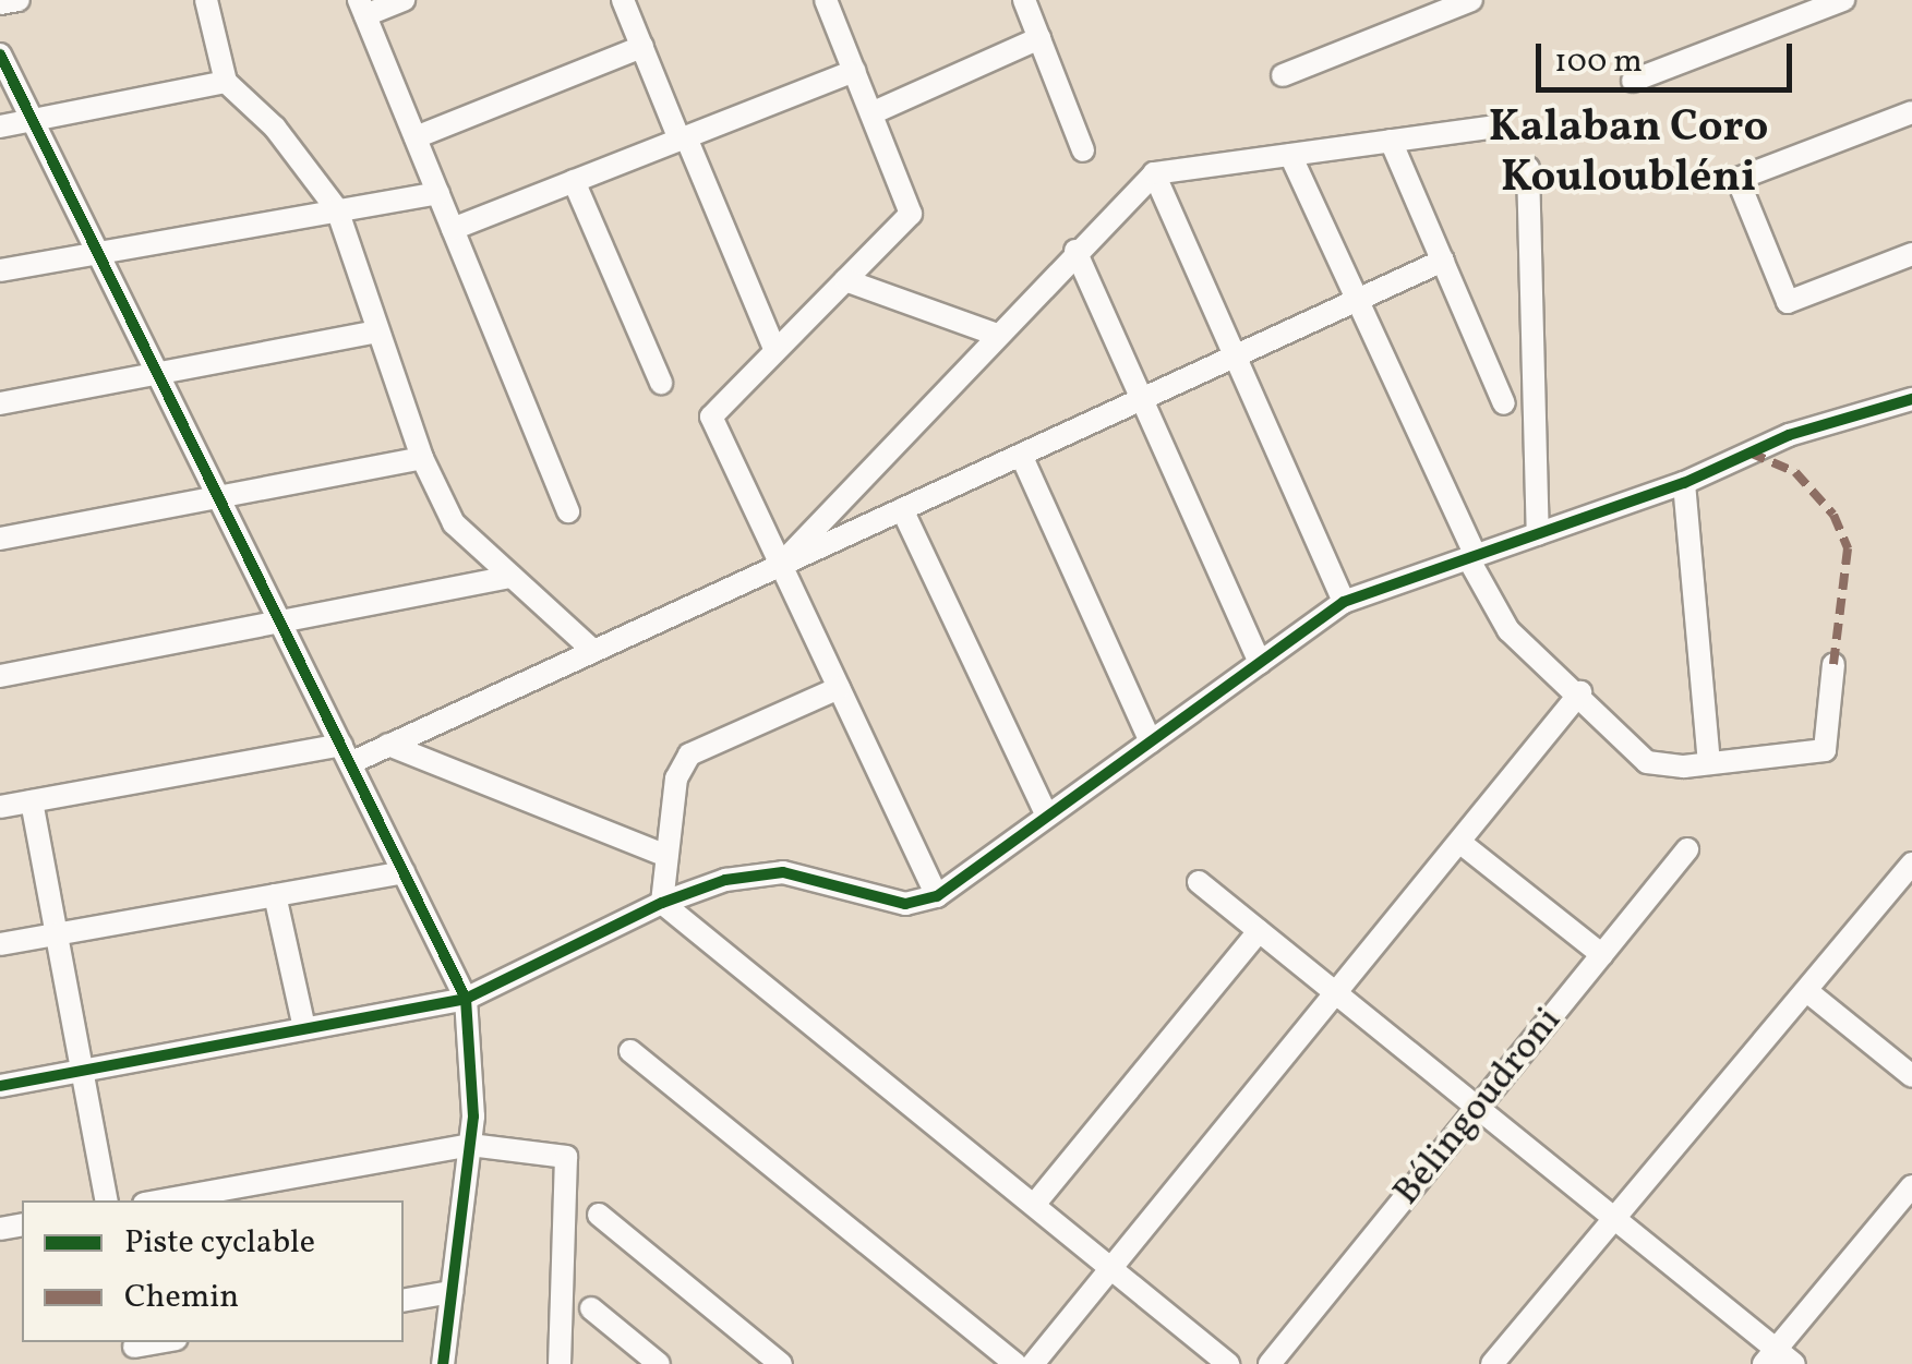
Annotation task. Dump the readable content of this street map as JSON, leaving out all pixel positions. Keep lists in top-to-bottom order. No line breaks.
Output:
{"streets":{"street":["Bélingoudroni"]},"districts":["Kalaban Coro Kouloubléni"],"legend":["Piste cyclable","Chemin"],"scale_bar":"100 m"}
